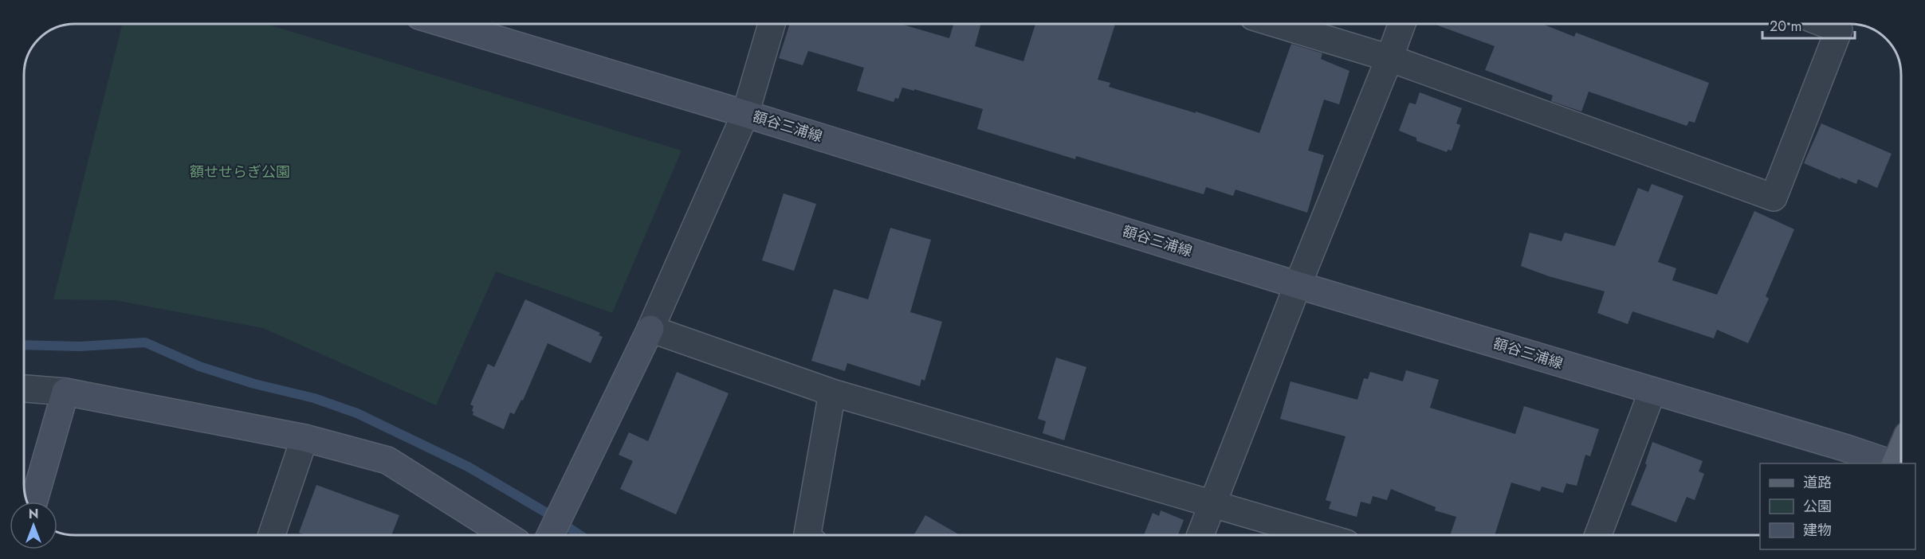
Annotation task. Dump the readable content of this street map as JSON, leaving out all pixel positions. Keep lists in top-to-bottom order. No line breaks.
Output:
{"streets":{"main road":["額谷三浦線"]},"parks":["額せせらぎ公園"],"legend":["道路","公園","建物"],"scale_bar":"20 m","north":"top"}
